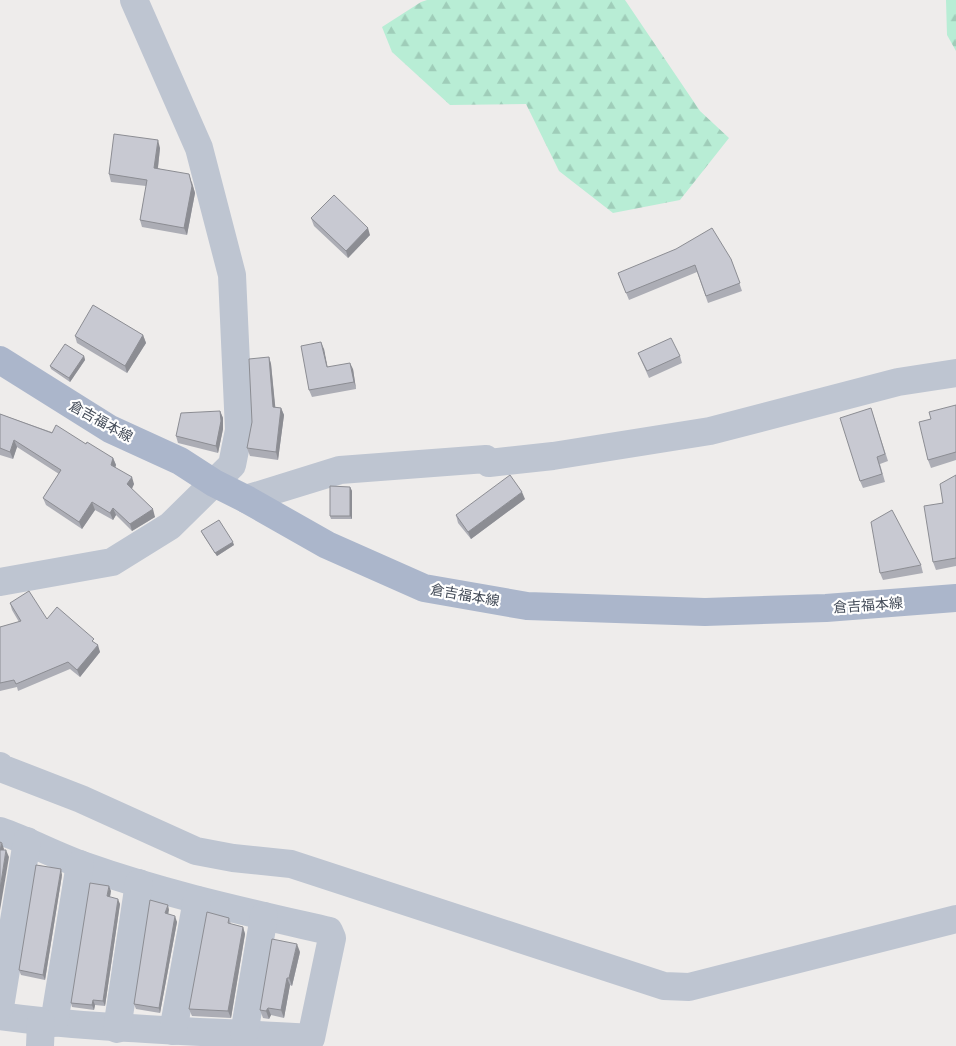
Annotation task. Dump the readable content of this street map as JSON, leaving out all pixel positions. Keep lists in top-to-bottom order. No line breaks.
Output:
{"streets":{"main road":["倉吉福本線"]}}
